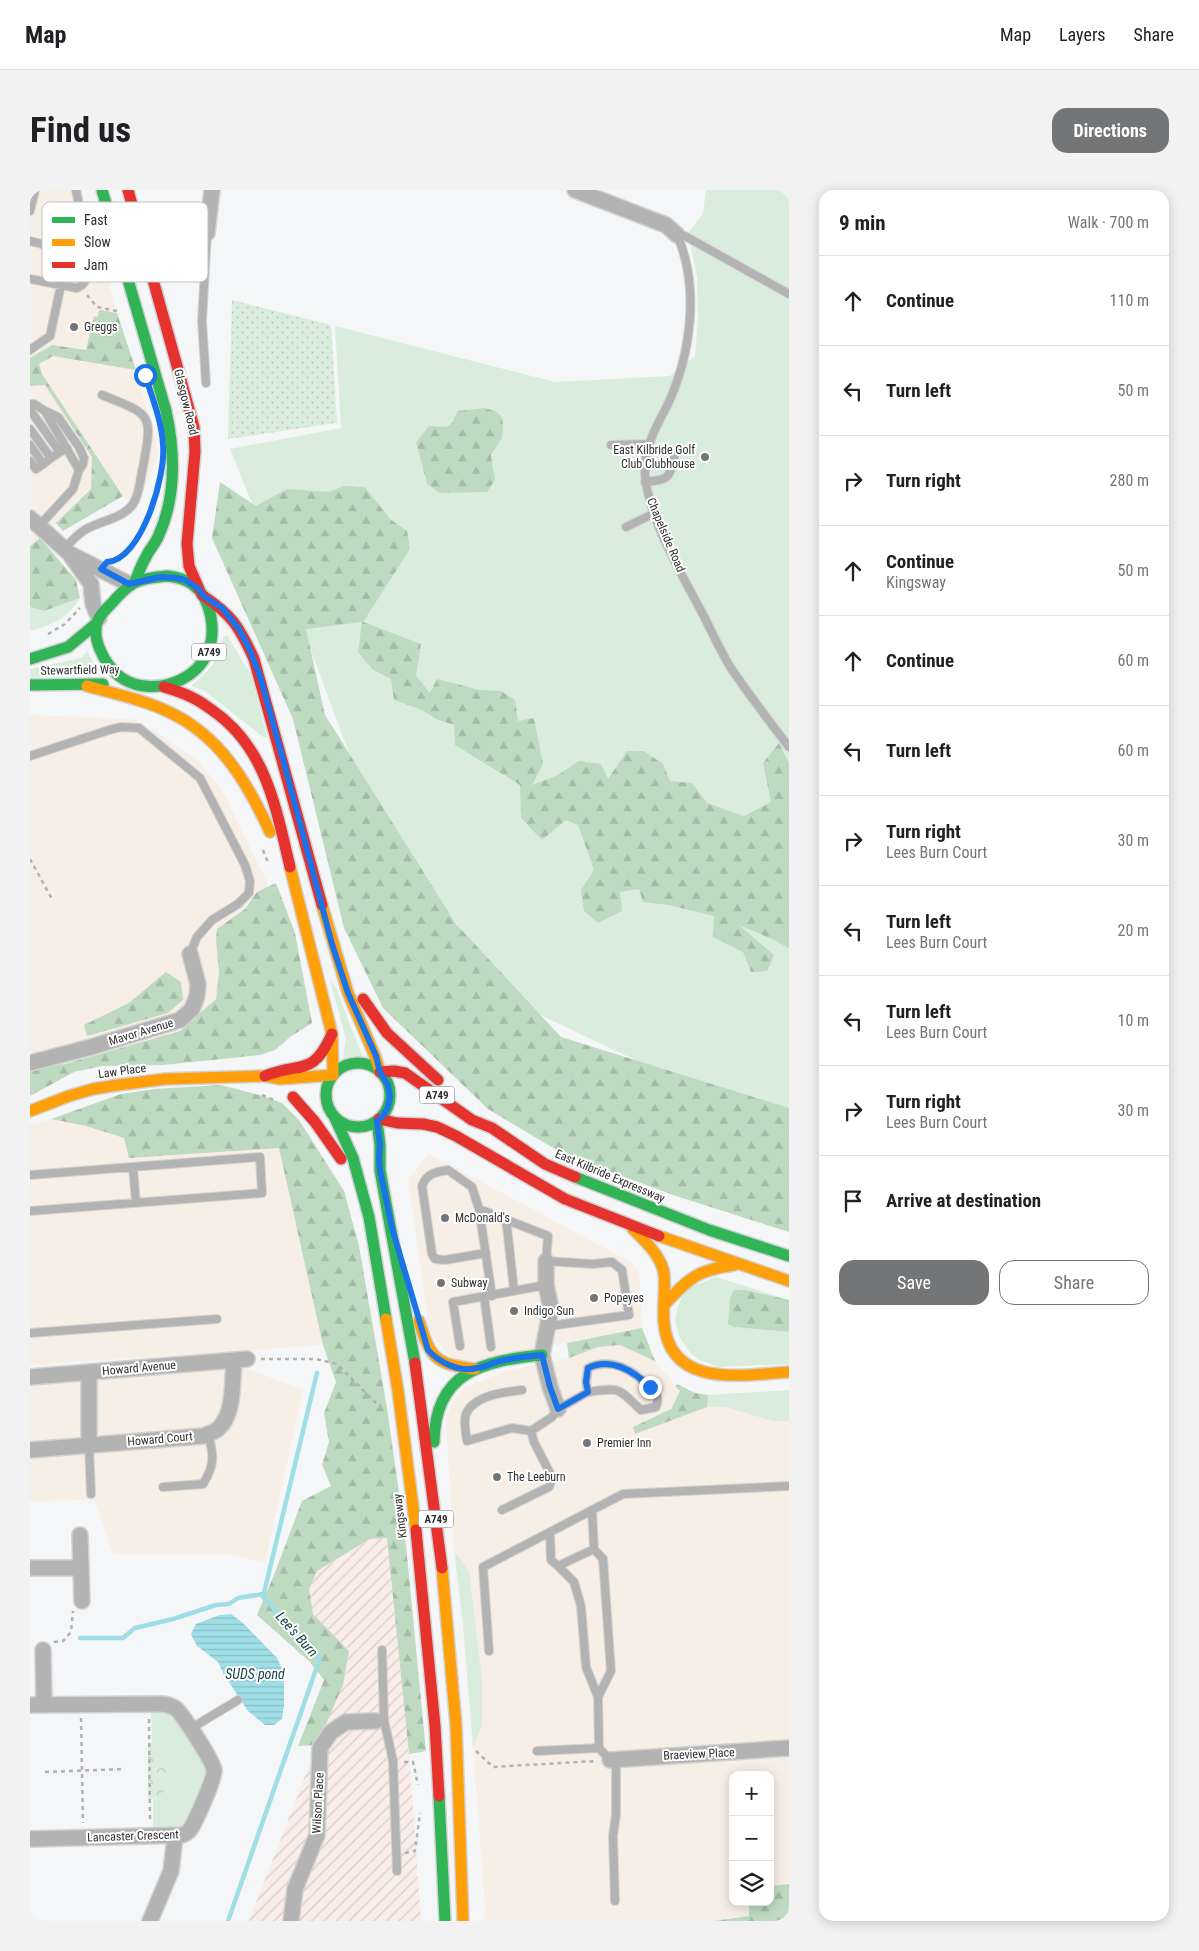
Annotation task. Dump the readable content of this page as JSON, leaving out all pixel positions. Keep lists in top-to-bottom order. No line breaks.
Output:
{"streets":{"main road":["Glasgow Road","A749","Stewartfield Way","Law Place","East Kilbride Expressway","Kingsway"],"street":["Mavor Avenue","Howard Avenue","Howard Court","Braeview Place","Wilson Place","Lancaster Crescent"],"lane":["Chapelside Road"]},"crossings":[["Glasgow Road","A749"],["Glasgow Road","Stewartfield Way"],["A749","Stewartfield Way"],["A749","Law Place"],["A749","East Kilbride Expressway"],["A749","Kingsway"],["Law Place","East Kilbride Expressway"],["Law Place","Kingsway"],["East Kilbride Expressway","Kingsway"],["Howard Avenue","Howard Court"]],"water":["Lee's Burn","SUDS pond"],"places":["Greggs","East Kilbride Golf Club Clubhouse","McDonald's","Subway","Popeyes","Indigo Sun","Premier Inn","The Leeburn"],"legend":["Fast","Slow","Jam"],"page":{"header":"Map","nav":["Map","Layers","Share"],"buttons":["Directions",["Save","Share"]],"title":"Find us","heading":["9 min","Walk · 700 m"],"list":[["Continue","110 m"],["Turn left","50 m"],["Turn right","280 m"],["Continue","Kingsway","50 m"],["Continue","60 m"],["Turn left","60 m"],["Turn right","Lees Burn Court","30 m"],["Turn left","Lees Burn Court","20 m"],["Turn left","Lees Burn Court","10 m"],["Turn right","Lees Burn Court","30 m"],"Arrive at destination"],"map_buttons":["+","−"]}}
